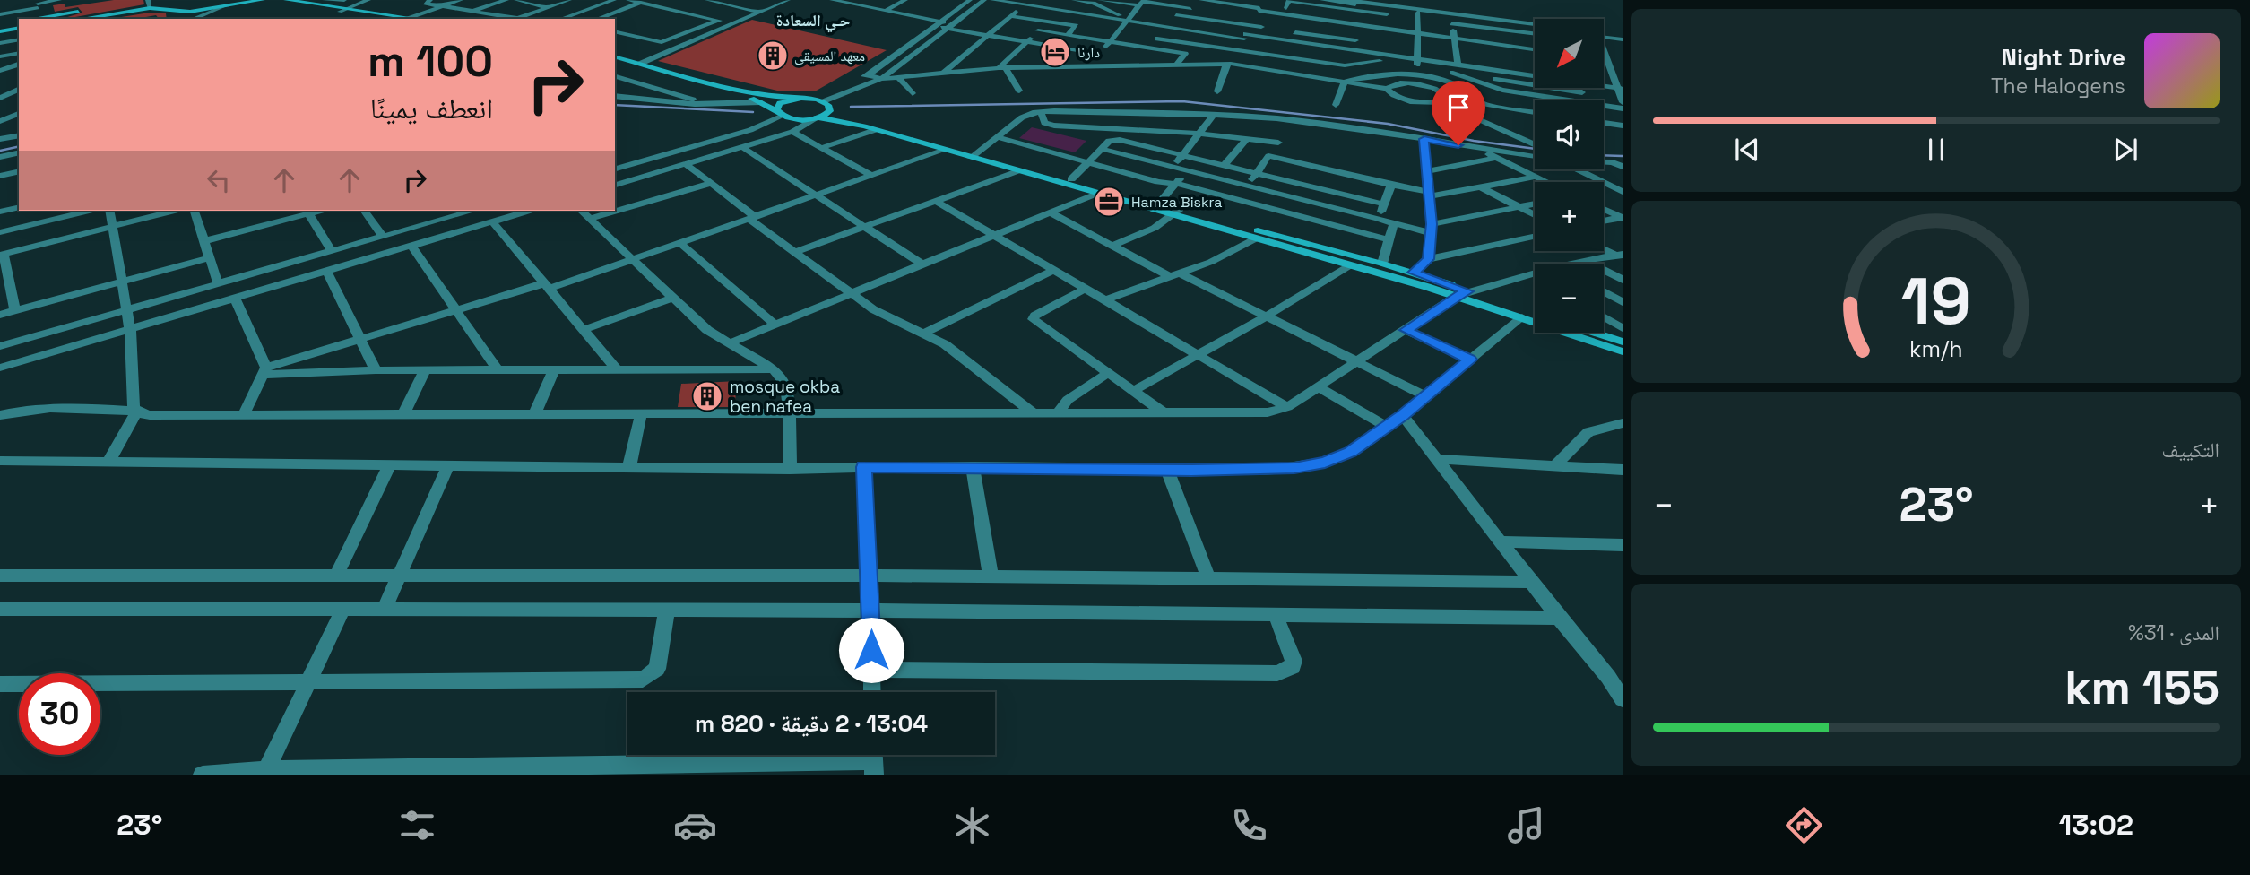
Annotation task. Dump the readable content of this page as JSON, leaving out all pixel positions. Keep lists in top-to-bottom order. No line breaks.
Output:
{"districts":["حـي السعادة"],"places":{"hotel":["دارنا"],"building":["معهد المسيقى","mosque okba ben nafea"],"office":["Hamza Biskra"]},"north":"bottom left","page":{"map_buttons":["+","−"],"turn":["100 m","انعطف يمينًا"],"song":["Night Drive","The Halogens"],"tile":["التكييف",["المدى · 31%","155 km"]],"heat":["−","23°","+"],"limit":"30","trip":"13:04 · 2 دقيقة · 820 m","tabs":["13:02","23°"],"gauge":["19","km/h"]}}
